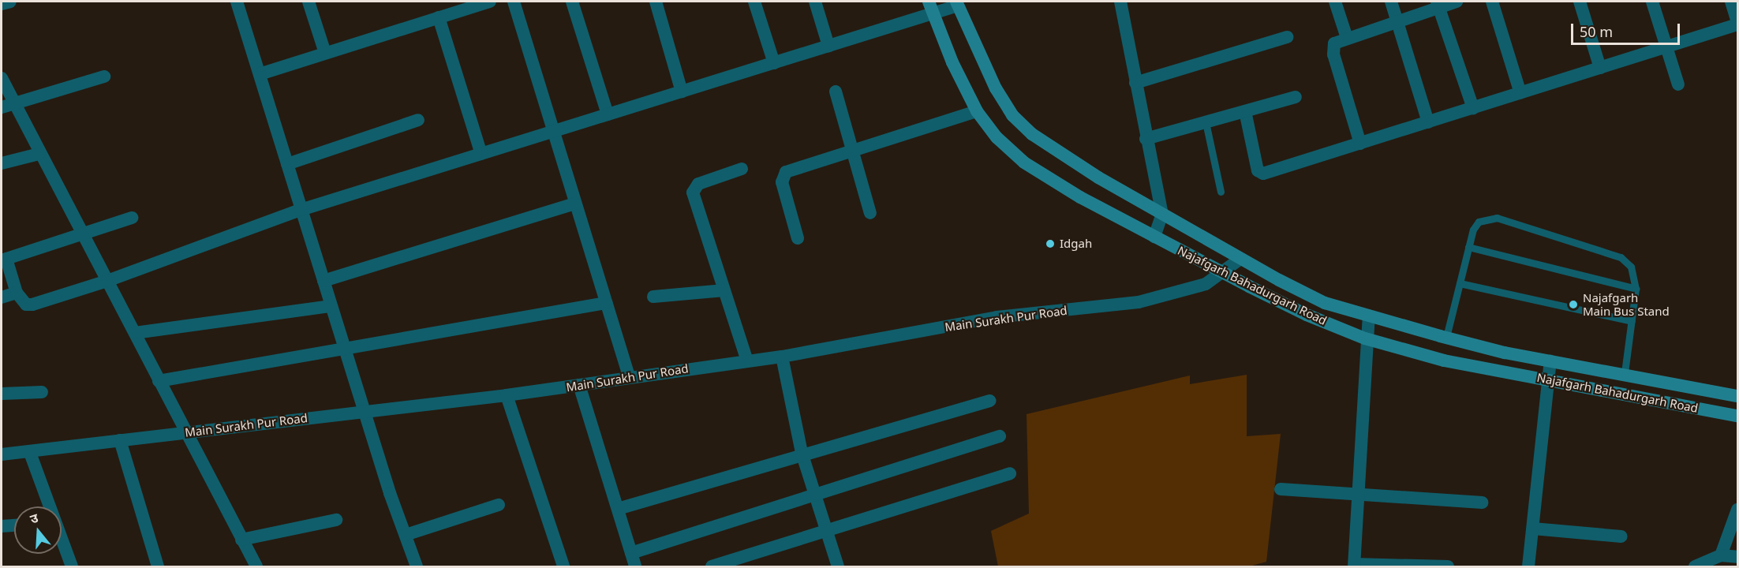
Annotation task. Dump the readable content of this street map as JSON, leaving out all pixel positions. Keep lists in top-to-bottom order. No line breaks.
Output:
{"streets":{"main road":["Najafgarh Bahadurgarh Road"],"street":["Main Surakh Pur Road"]},"crossings":[["Najafgarh Bahadurgarh Road","Main Surakh Pur Road"]],"places":["Idgah","Najafgarh Main Bus Stand"],"scale_bar":"50 m","north":"top"}
